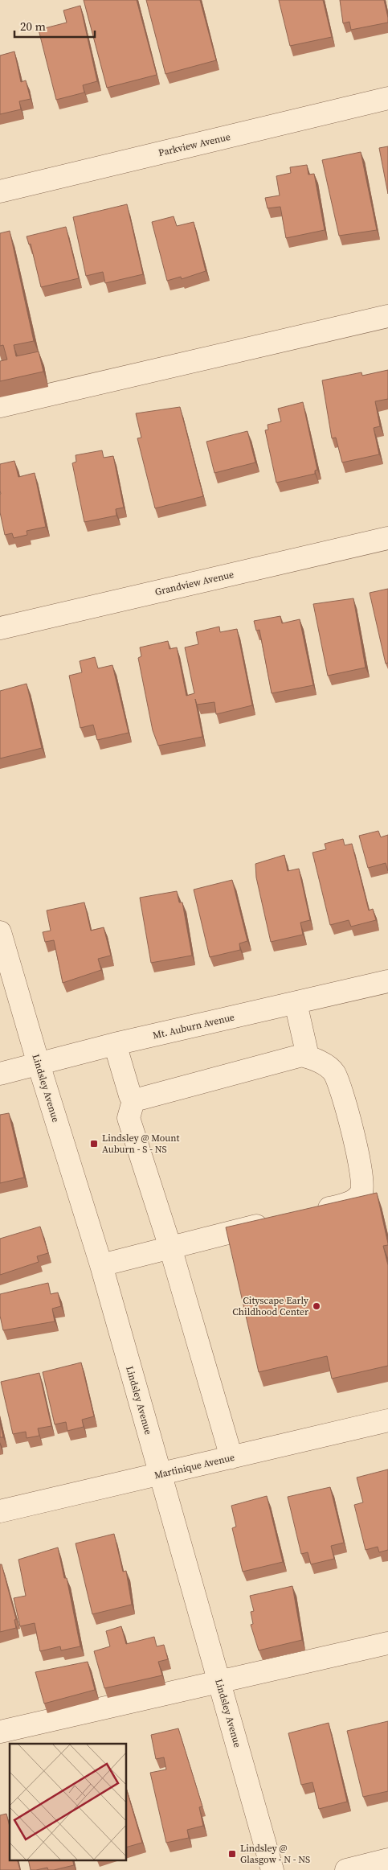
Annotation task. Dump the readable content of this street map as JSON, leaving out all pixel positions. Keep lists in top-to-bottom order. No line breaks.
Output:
{"streets":{"street":["Parkview Avenue","Grandview Avenue","Mt. Auburn Avenue","Lindsley Avenue","Martinique Avenue"]},"crossings":[["Mt. Auburn Avenue","Lindsley Avenue"],["Lindsley Avenue","Martinique Avenue"]],"places":{"transit":["Lindsley @ Mount Auburn - S - NS","Lindsley @ Glasgow - N - NS"],"other":["Cityscape Early Childhood Center"]},"scale_bar":"20 m"}
